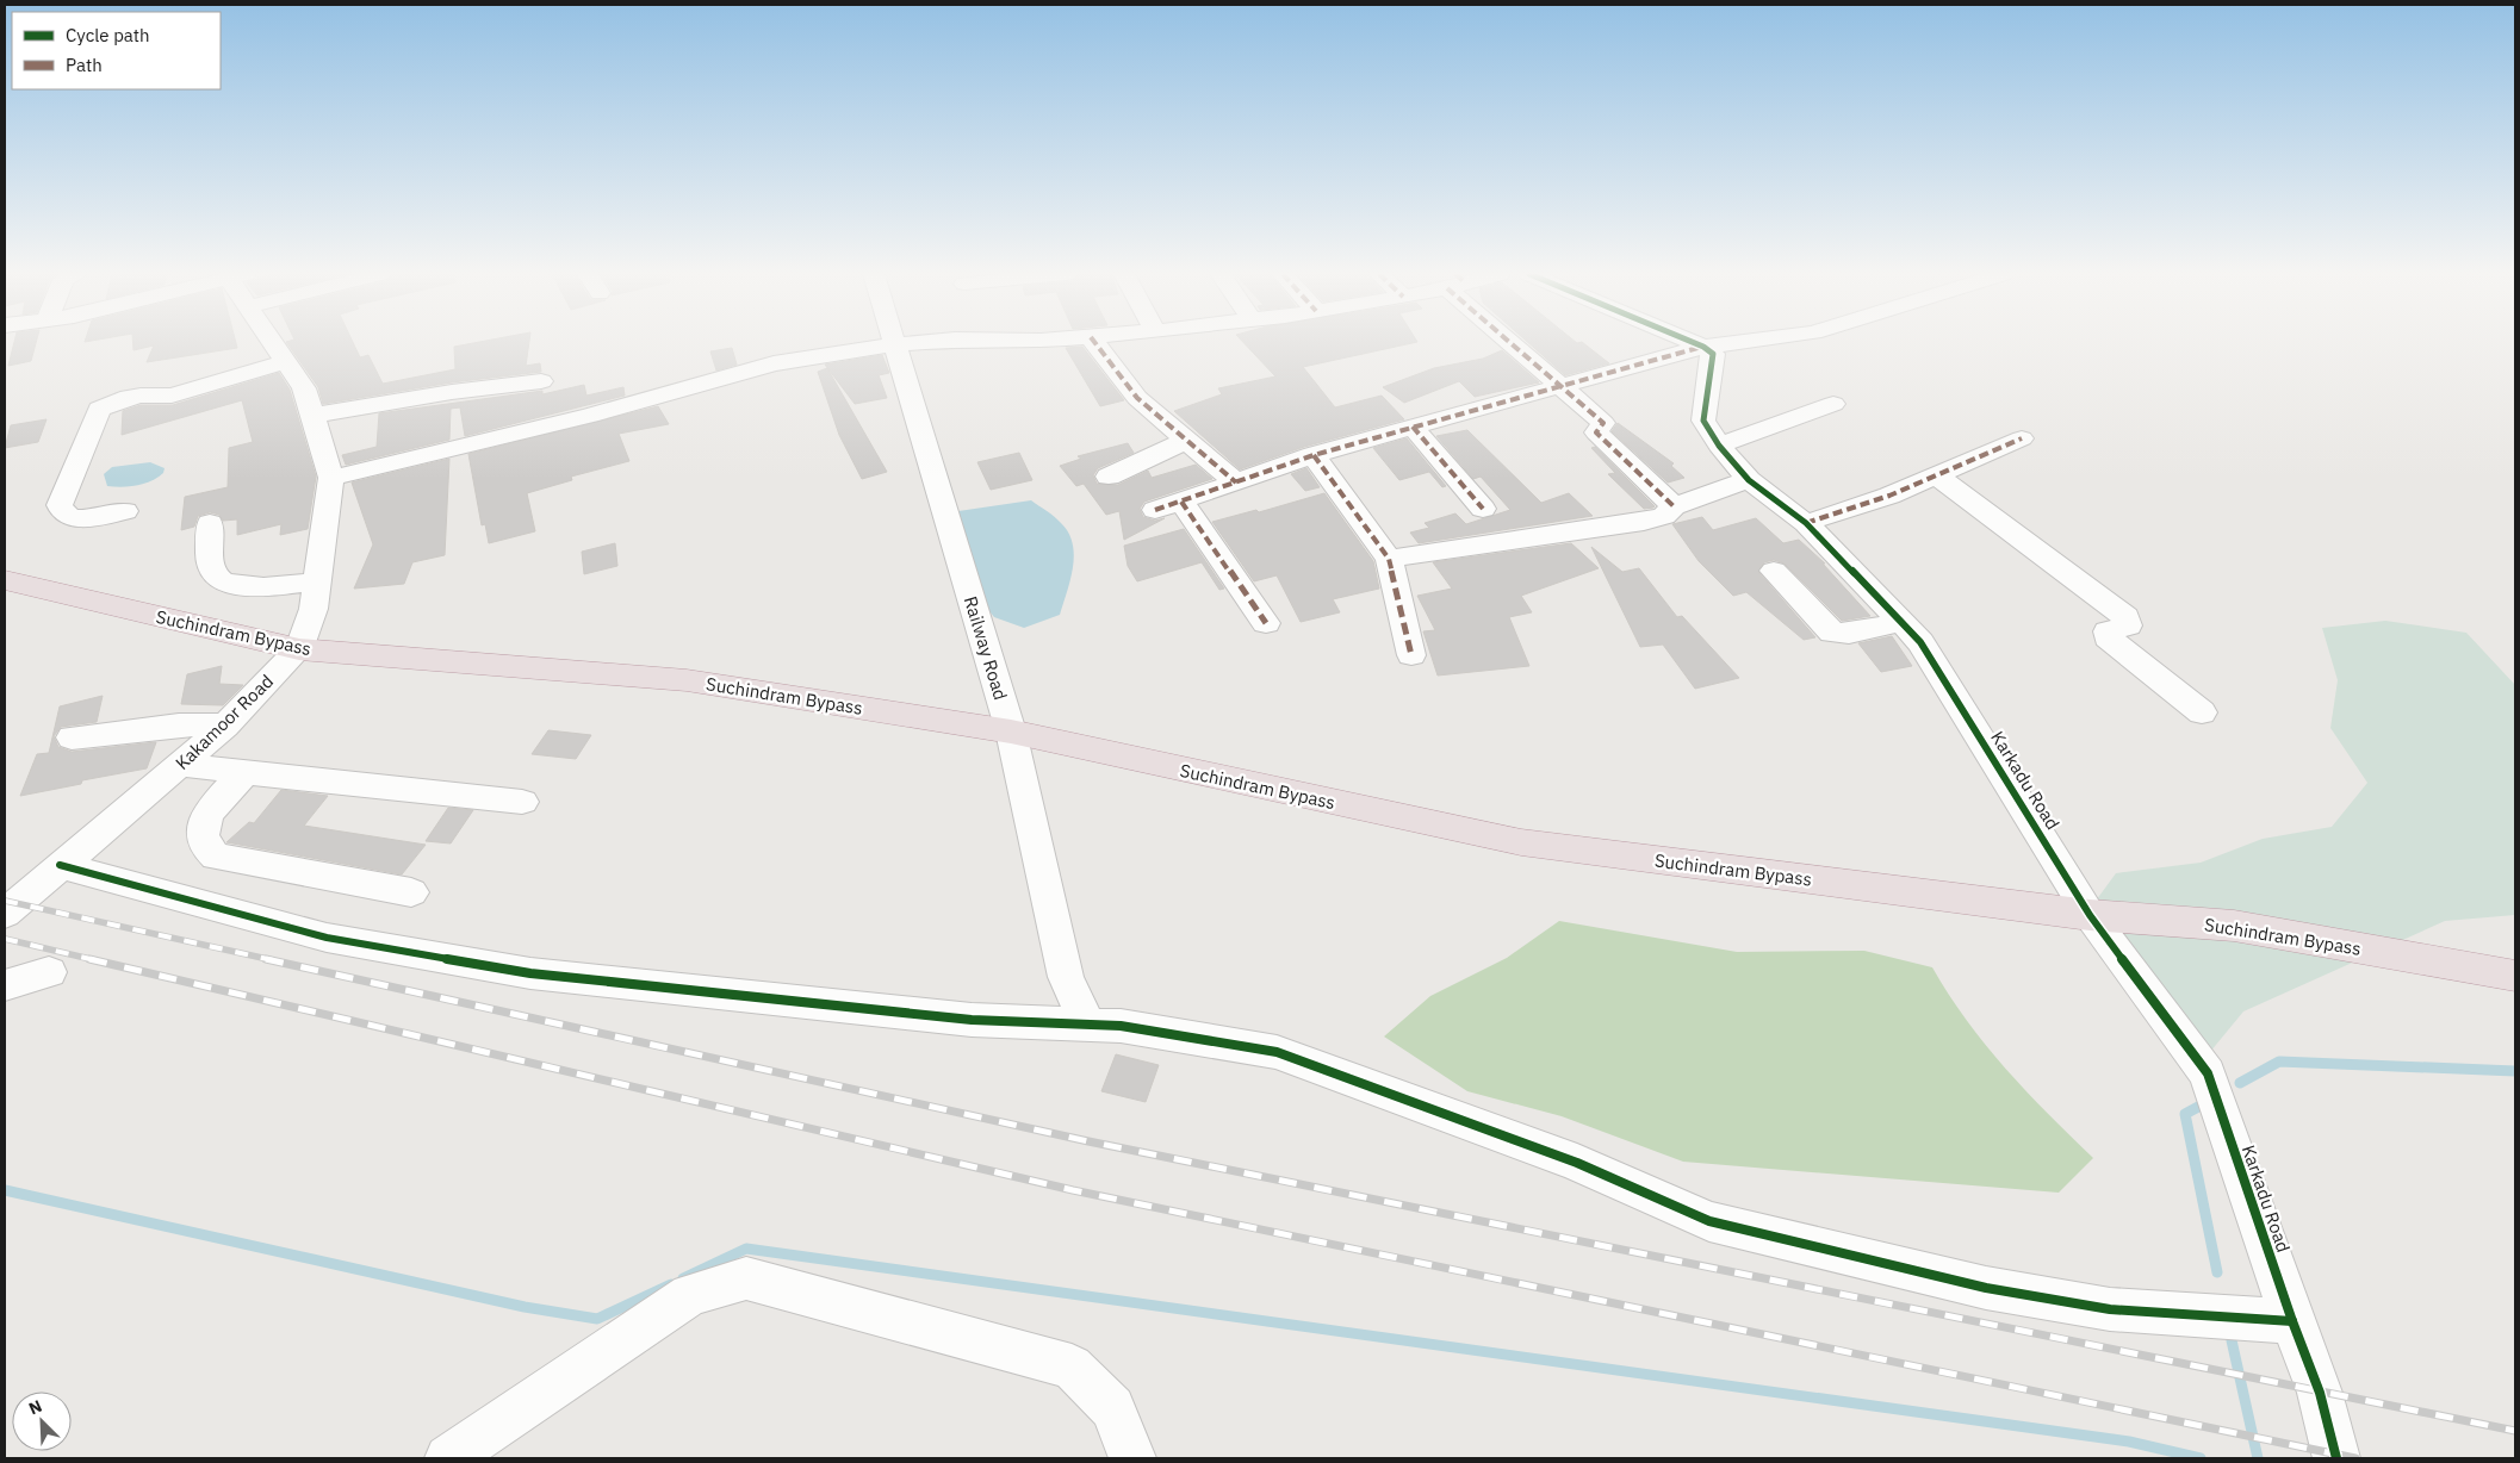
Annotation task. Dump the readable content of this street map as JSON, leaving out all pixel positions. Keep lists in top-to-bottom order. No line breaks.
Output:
{"streets":{"highway":["Suchindram Bypass"],"street":["Railway Road","Kakamoor Road","Karkadu Road"]},"crossings":[["Suchindram Bypass","Railway Road"],["Suchindram Bypass","Kakamoor Road"],["Suchindram Bypass","Karkadu Road"]],"legend":["Cycle path","Path"],"north":"top left"}
